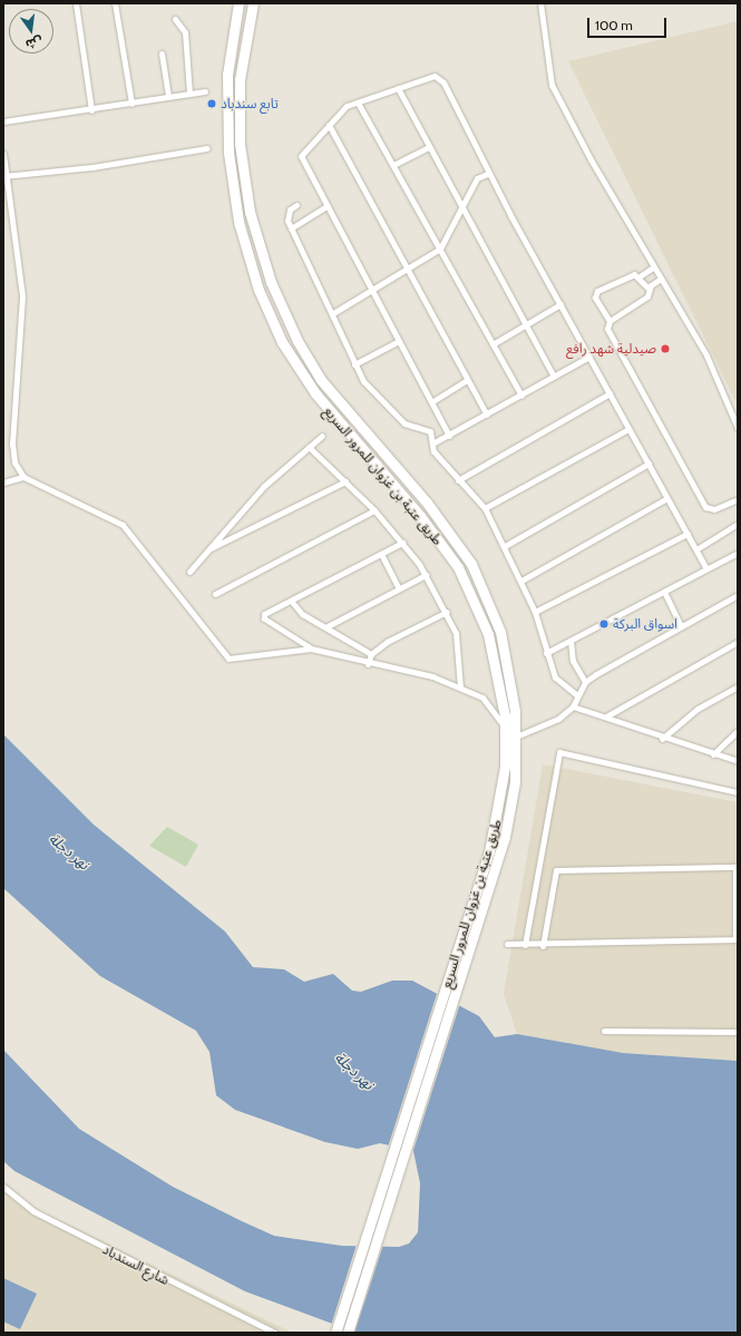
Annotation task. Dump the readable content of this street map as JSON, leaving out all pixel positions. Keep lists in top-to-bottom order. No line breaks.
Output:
{"streets":{"highway":["طريق عتبة بن غزوان للمرور السريع"],"street":["شارع السندباد"]},"water":["نهر دجلة"],"places":["تابع سندباد","صيدلية شهد رافع","اسواق البركة"],"scale_bar":"100 m","north":"bottom"}
